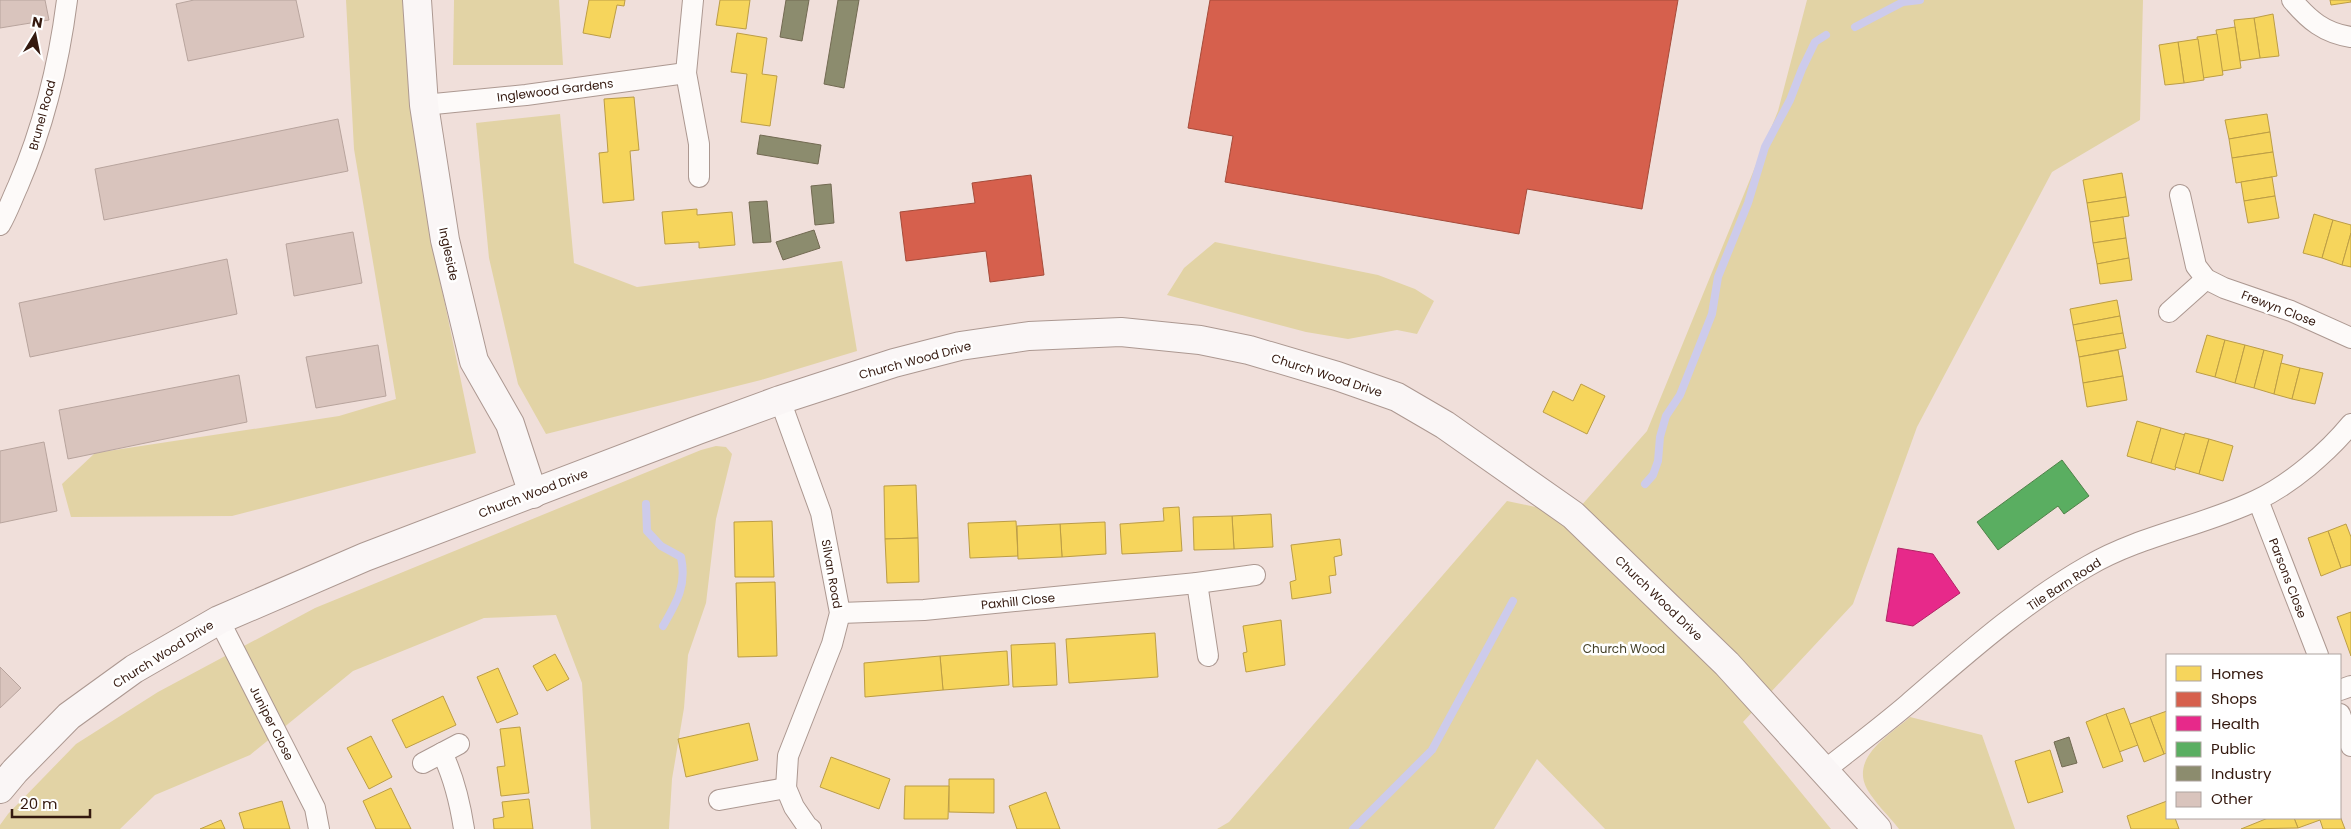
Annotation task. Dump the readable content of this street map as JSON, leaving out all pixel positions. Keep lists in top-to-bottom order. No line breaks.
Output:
{"streets":{"street":["Inglewood Gardens","Brunel Road","Ingleside","Frewyn Close","Church Wood Drive","Silvan Road","Parsons Close","Tile Barn Road","Paxhill Close","Juniper Close"]},"crossings":[["Inglewood Gardens","Ingleside"],["Ingleside","Church Wood Drive"],["Church Wood Drive","Silvan Road"],["Church Wood Drive","Tile Barn Road"],["Church Wood Drive","Juniper Close"],["Silvan Road","Paxhill Close"],["Parsons Close","Tile Barn Road"]],"parks":["Church Wood"],"legend":["Homes","Shops","Health","Public","Industry","Other"],"scale_bar":"20 m","north":"top"}
